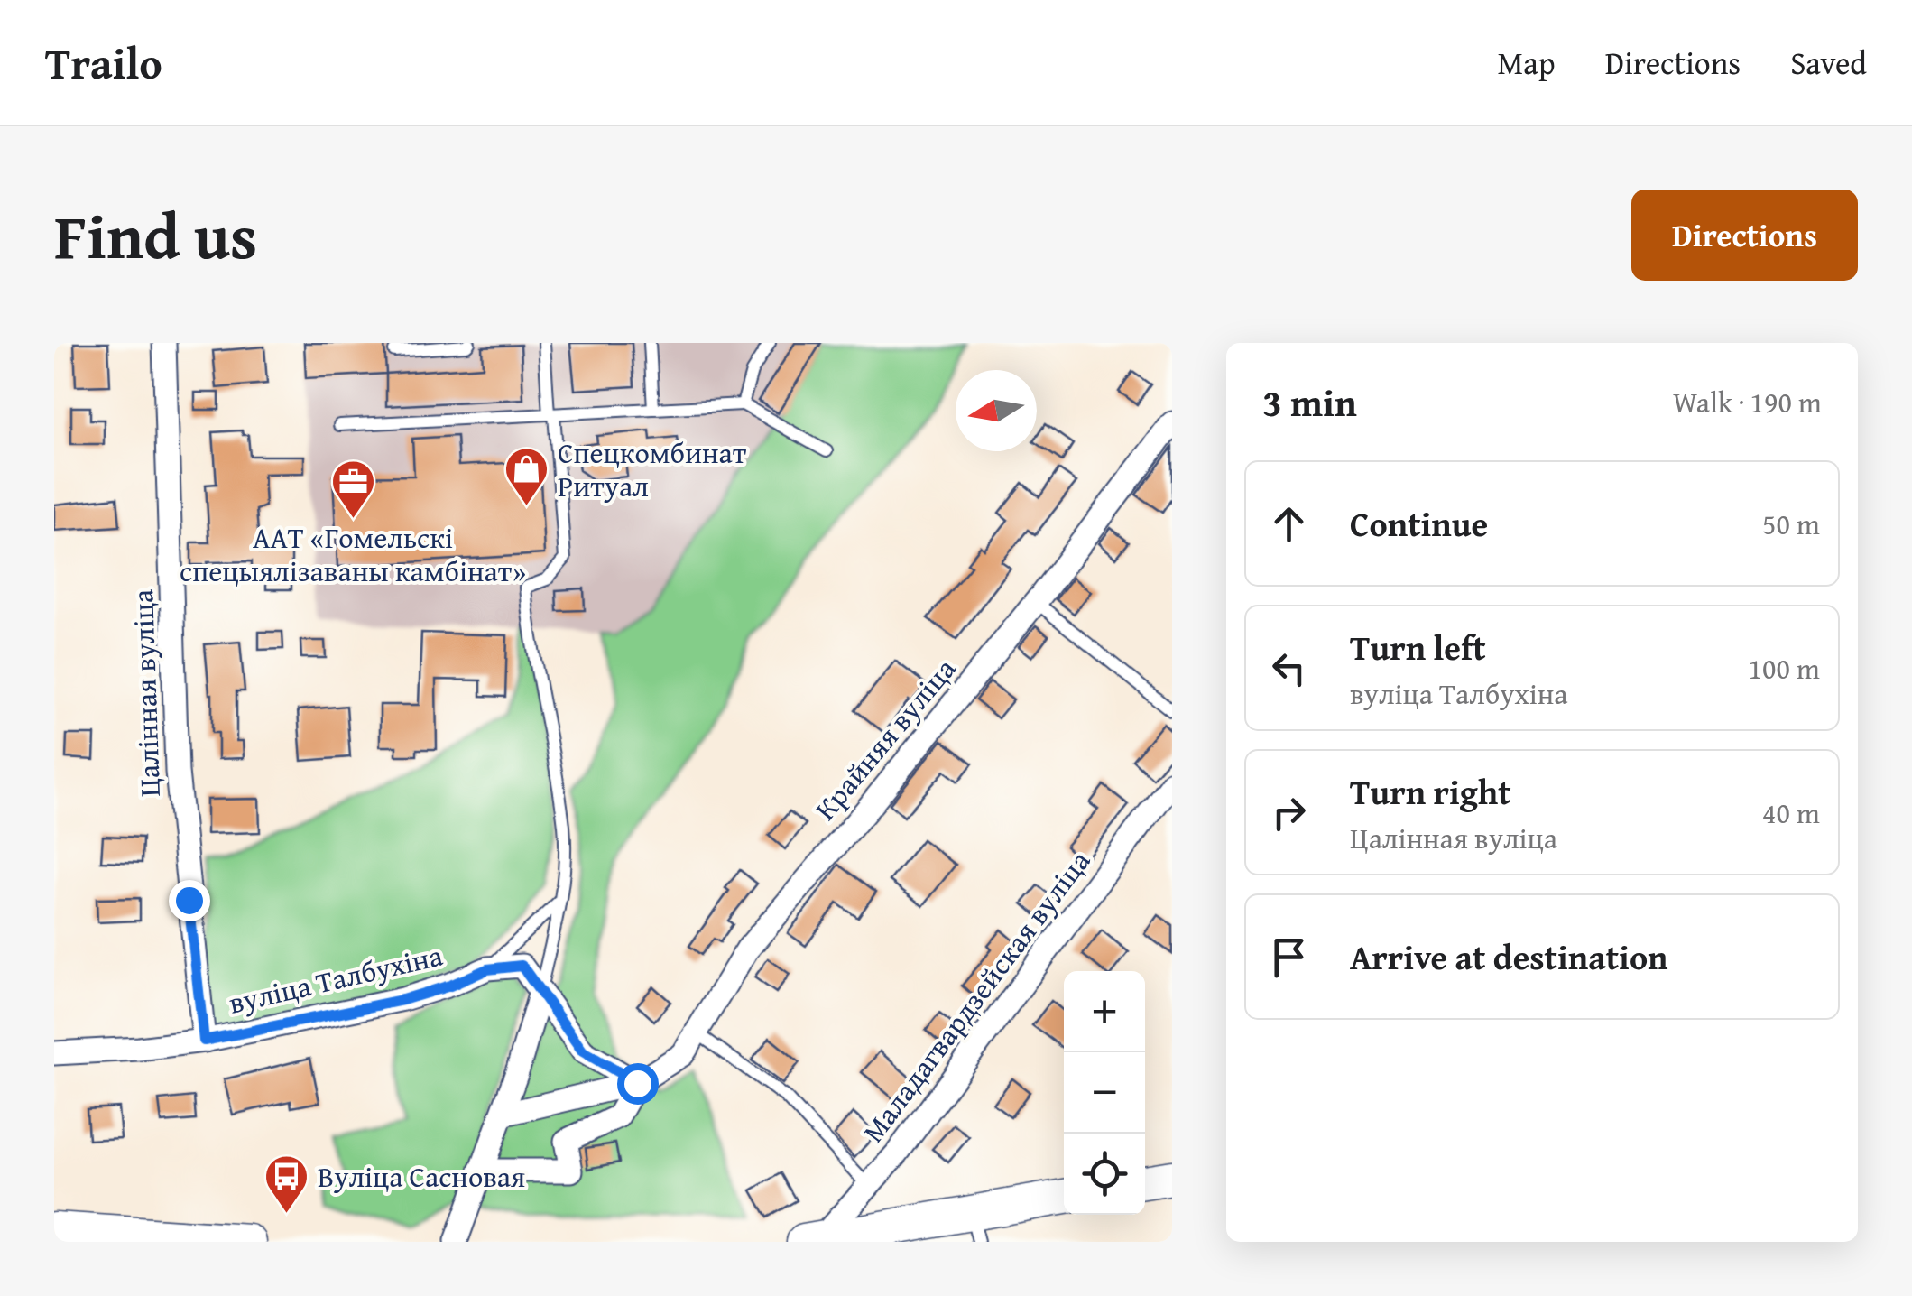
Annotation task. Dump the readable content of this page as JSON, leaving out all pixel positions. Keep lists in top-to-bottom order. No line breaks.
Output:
{"streets":{"street":["Цалінная вуліца","Крайняя вуліца","вуліца Талбухіна","Маладагвардзейская вуліца"]},"crossings":[["Цалінная вуліца","вуліца Талбухіна"]],"places":{"shop":["Спецкомбинат Ритуал"],"office":["ААТ «Гомельскі спецыялізаваны камбінат»"],"bus stop":["Вуліца Сасновая"]},"north":"left","page":{"header":"Trailo","nav":["Map","Directions","Saved"],"title":"Find us","buttons":"Directions","heading":["3 min","Walk · 190 m"],"list":[["Continue","50 m"],["Turn left","вуліца Талбухіна","100 m"],["Turn right","Цалінная вуліца","40 m"],"Arrive at destination"],"map_buttons":["+","−"]}}
